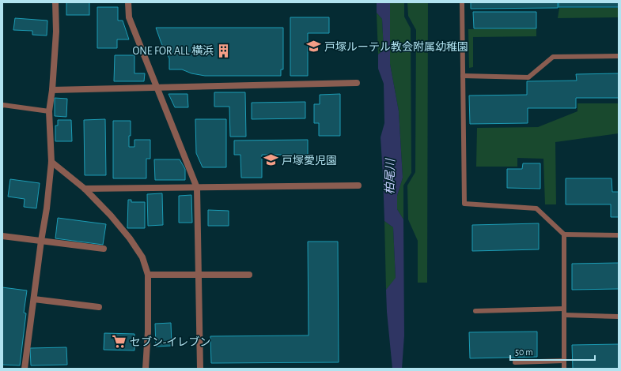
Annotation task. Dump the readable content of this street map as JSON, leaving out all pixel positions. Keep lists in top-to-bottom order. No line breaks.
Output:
{"water":["柏尾川"],"places":{"school or university":["戸塚ルーテル教会附属幼稚園","戸塚愛児園"],"building":["ONE FOR ALL 横浜"],"supermarket":["セブン-イレブン"]},"scale_bar":"50 m"}
